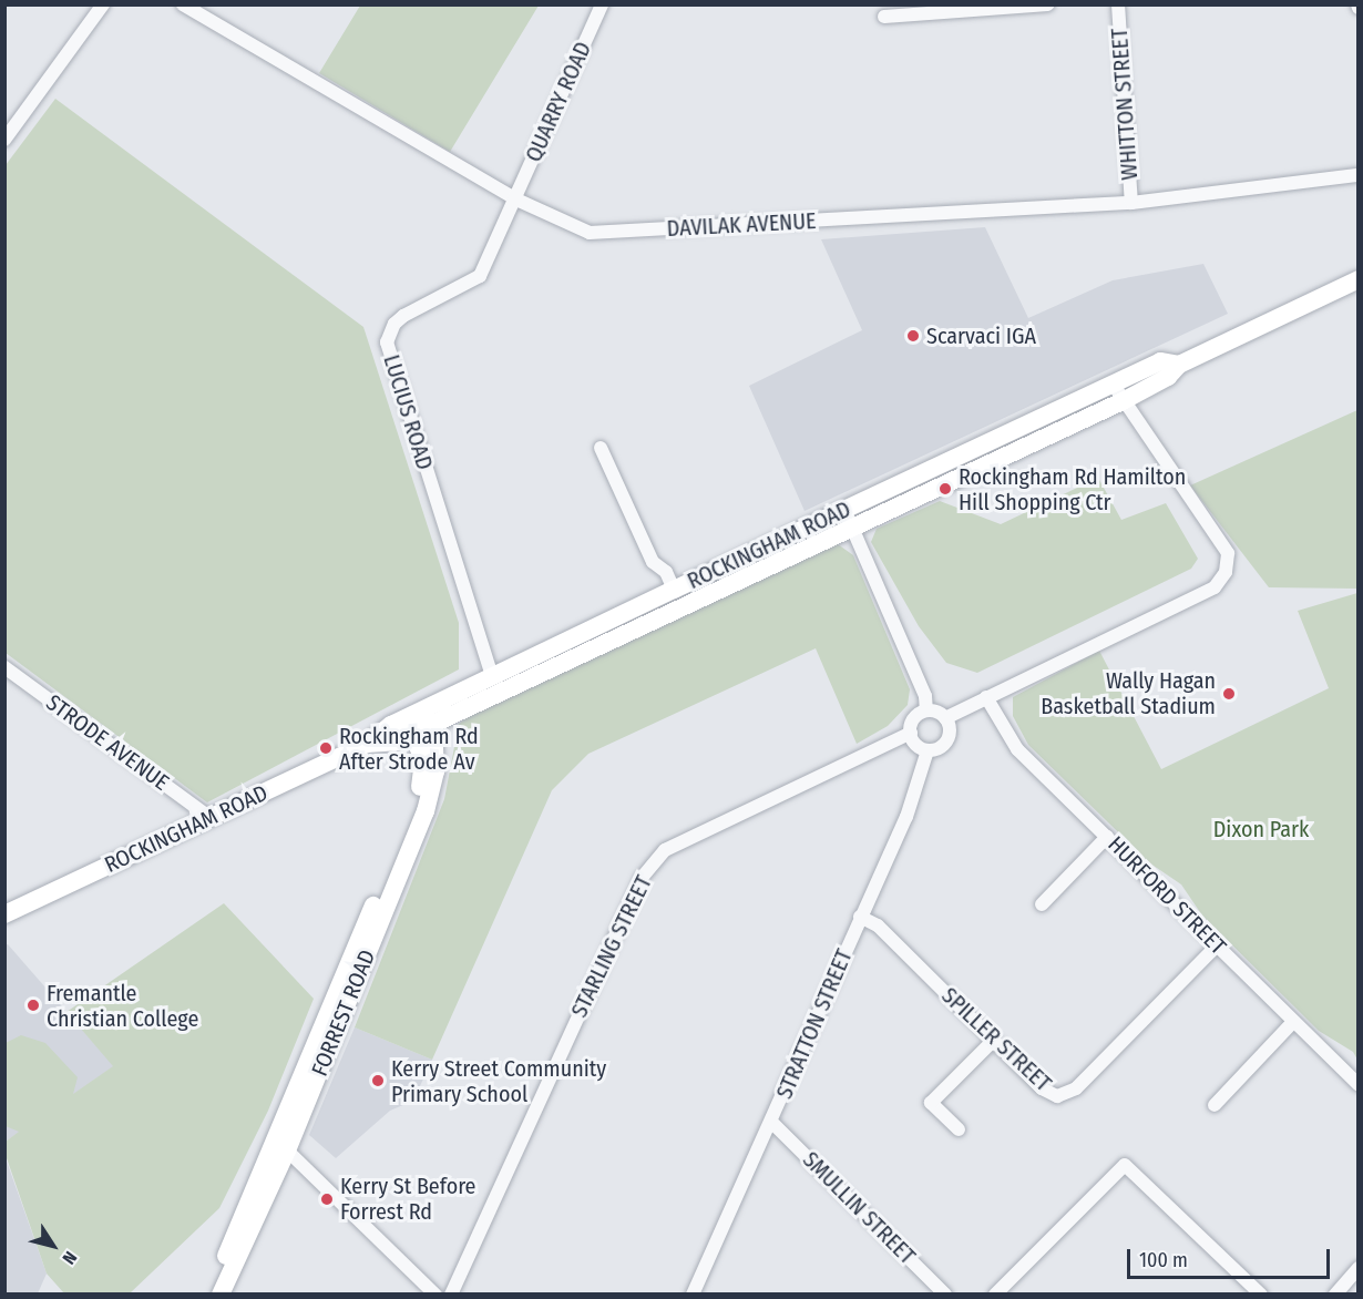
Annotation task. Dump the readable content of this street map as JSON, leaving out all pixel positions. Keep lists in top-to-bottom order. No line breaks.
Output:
{"streets":{"main road":["ROCKINGHAM ROAD","FORREST ROAD"],"street":["QUARRY ROAD","WHITTON STREET","DAVILAK AVENUE","LUCIUS ROAD","STRODE AVENUE","HURFORD STREET","STARLING STREET","STRATTON STREET","SPILLER STREET","SMULLIN STREET"]},"crossings":[["QUARRY ROAD","DAVILAK AVENUE"],["QUARRY ROAD","LUCIUS ROAD"],["WHITTON STREET","DAVILAK AVENUE"],["DAVILAK AVENUE","LUCIUS ROAD"],["LUCIUS ROAD","ROCKINGHAM ROAD"],["ROCKINGHAM ROAD","STRODE AVENUE"],["ROCKINGHAM ROAD","FORREST ROAD"],["HURFORD STREET","SPILLER STREET"],["STARLING STREET","STRATTON STREET"],["STRATTON STREET","SPILLER STREET"],["STRATTON STREET","SMULLIN STREET"]],"parks":["Dixon Park"],"places":["Scarvaci IGA","Rockingham Rd Hamilton Hill Shopping Ctr","Wally Hagan Basketball Stadium","Rockingham Rd After Strode Av","Fremantle Christian College","Kerry Street Community Primary School","Kerry St Before Forrest Rd"],"scale_bar":"100 m","north":"bottom right"}
